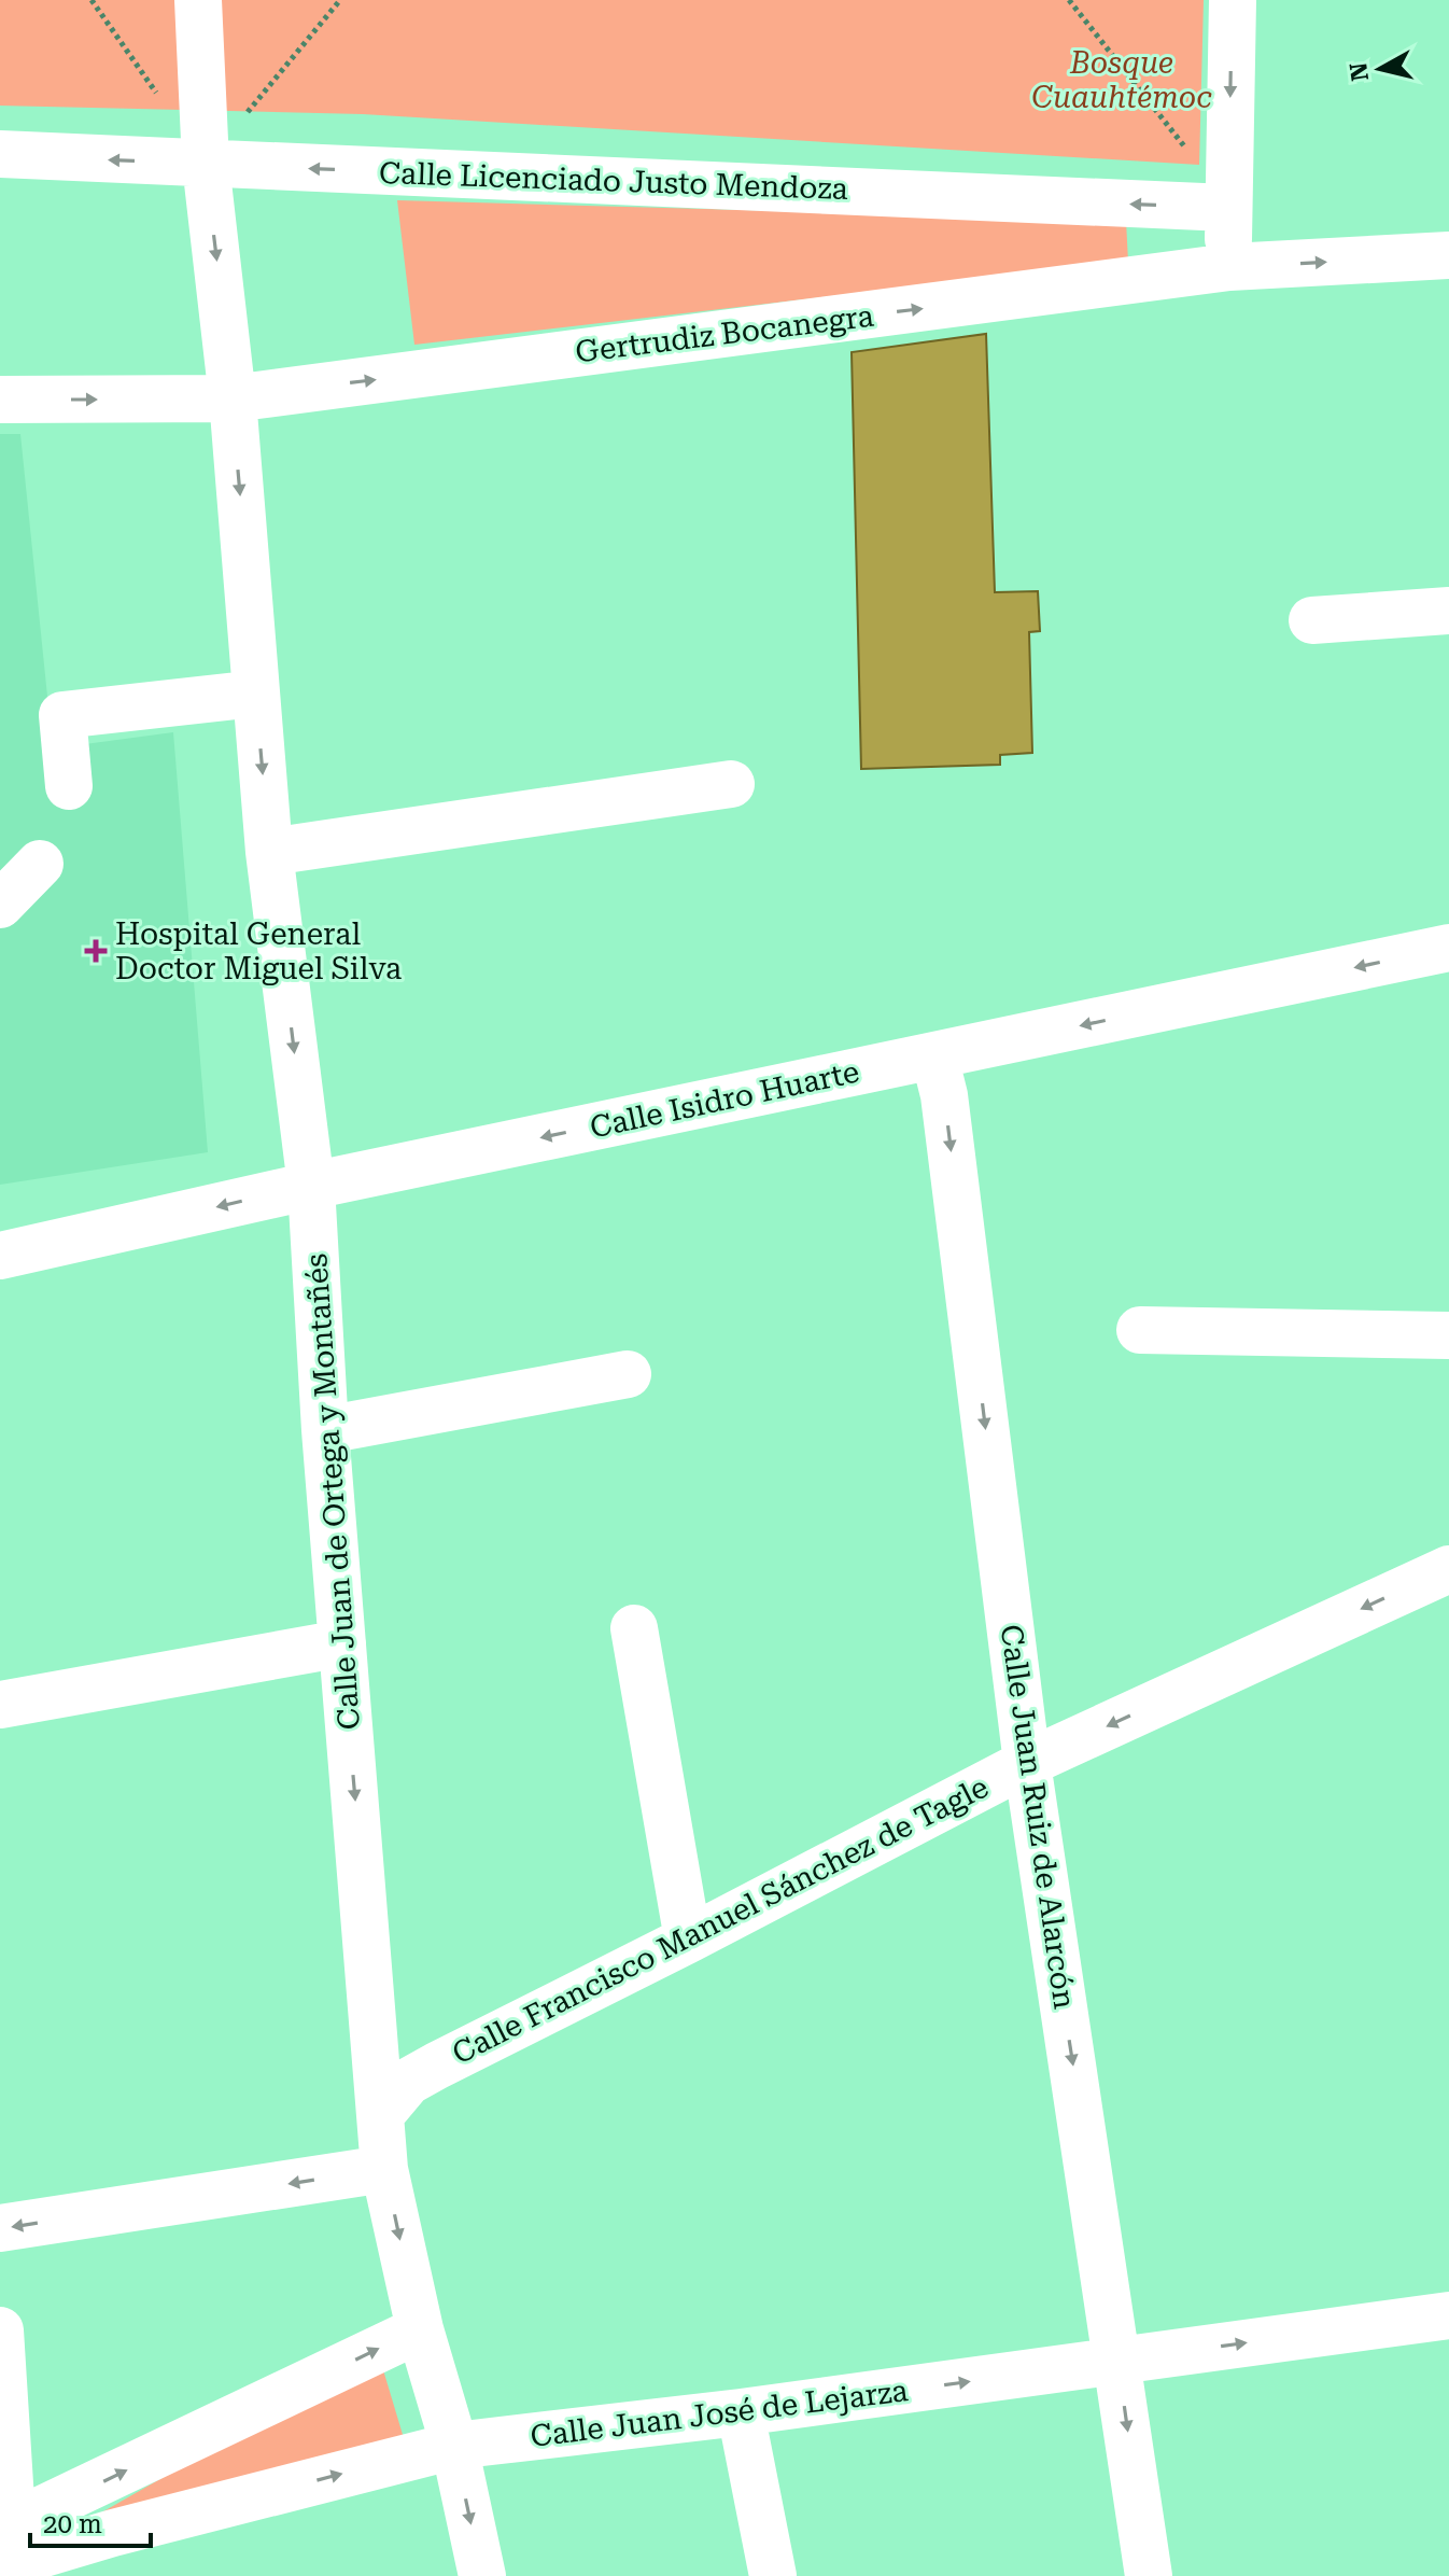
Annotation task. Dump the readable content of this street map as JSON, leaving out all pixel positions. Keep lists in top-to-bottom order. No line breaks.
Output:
{"streets":{"street":["Calle Licenciado Justo Mendoza","Gertrudiz Bocanegra","Calle Isidro Huarte","Calle Juan de Ortega y Montañés","Calle Juan Ruiz de Alarcón","Calle Francisco Manuel Sánchez de Tagle","Calle Juan José de Lejarza"]},"crossings":[["Calle Licenciado Justo Mendoza","Calle Juan de Ortega y Montañés"],["Gertrudiz Bocanegra","Calle Juan de Ortega y Montañés"],["Calle Isidro Huarte","Calle Juan de Ortega y Montañés"],["Calle Isidro Huarte","Calle Juan Ruiz de Alarcón"],["Calle Juan de Ortega y Montañés","Calle Francisco Manuel Sánchez de Tagle"],["Calle Juan de Ortega y Montañés","Calle Juan José de Lejarza"],["Calle Juan Ruiz de Alarcón","Calle Francisco Manuel Sánchez de Tagle"],["Calle Juan Ruiz de Alarcón","Calle Juan José de Lejarza"]],"one_way":["Calle Licenciado Justo Mendoza","Gertrudiz Bocanegra","Calle Juan de Ortega y Montañés"],"parks":["Bosque Cuauhtémoc"],"places":{"health":["Hospital General Doctor Miguel Silva"]},"scale_bar":"20 m","north":"left"}
